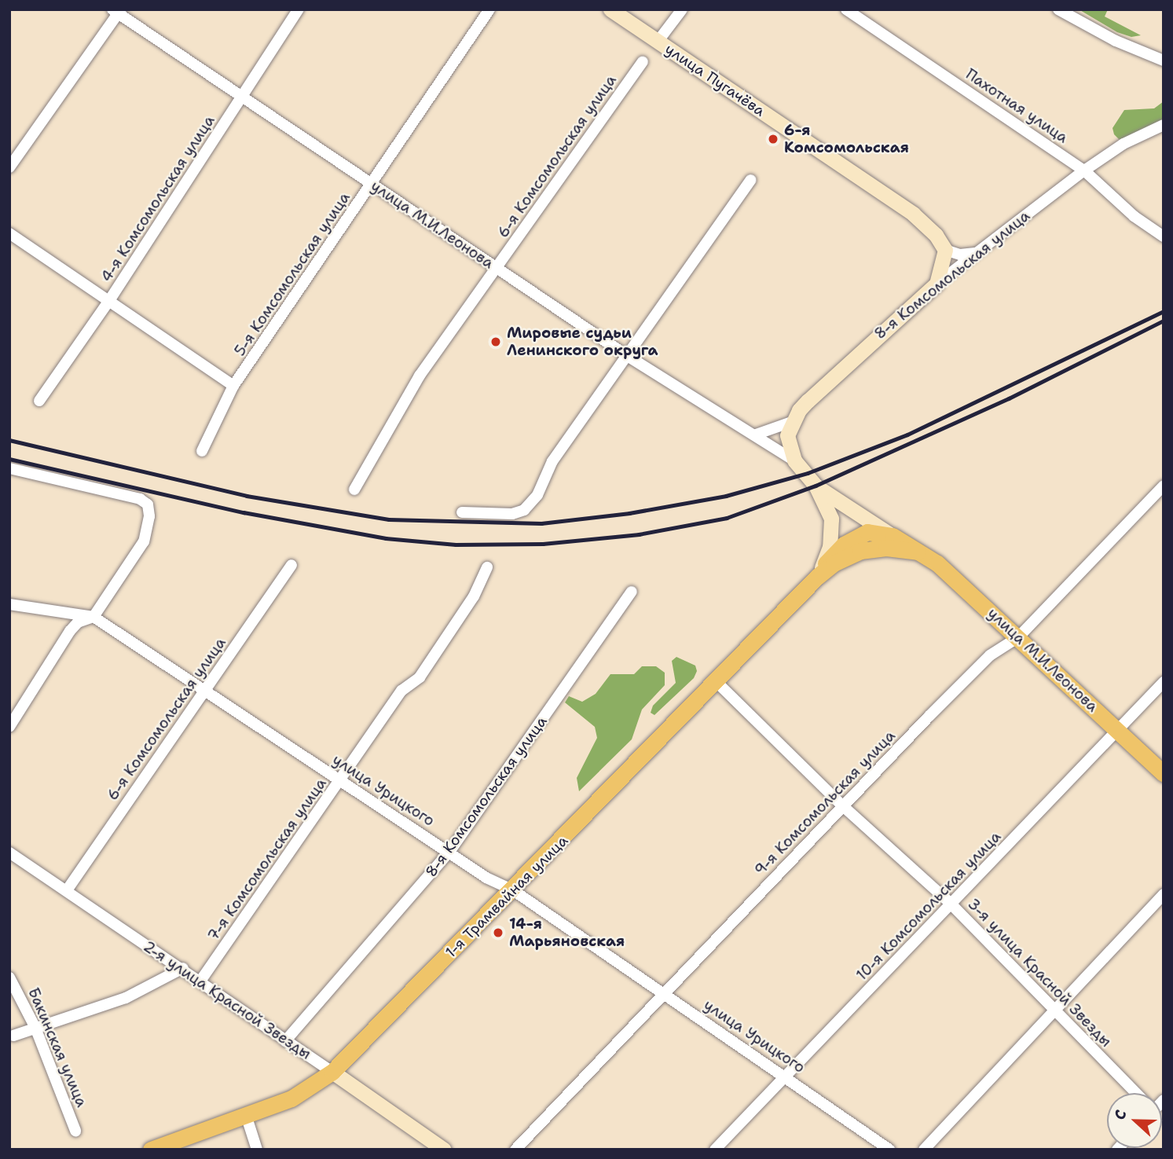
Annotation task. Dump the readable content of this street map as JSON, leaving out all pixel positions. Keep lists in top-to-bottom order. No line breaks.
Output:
{"streets":{"main road":["улица Пугачёва","улица М.И.Леонова","8-я Комсомольская улица","1-я Трамвайная улица","2-я улица Красной Звезды"],"street":["Пахотная улица","6-я Комсомольская улица","4-я Комсомольская улица","5-я Комсомольская улица","улица Урицкого","9-я Комсомольская улица","7-я Комсомольская улица","10-я Комсомольская улица","3-я улица Красной Звезды","Бакинская улица"]},"crossings":[["Пахотная улица","8-я Комсомольская улица"],["6-я Комсомольская улица","улица М.И.Леонова"],["6-я Комсомольская улица","улица Урицкого"],["6-я Комсомольская улица","2-я улица Красной Звезды"],["4-я Комсомольская улица","улица М.И.Леонова"],["улица М.И.Леонова","5-я Комсомольская улица"],["улица М.И.Леонова","8-я Комсомольская улица"],["улица М.И.Леонова","9-я Комсомольская улица"],["улица М.И.Леонова","10-я Комсомольская улица"],["8-я Комсомольская улица","улица Урицкого"],["8-я Комсомольская улица","2-я улица Красной Звезды"],["улица Урицкого","9-я Комсомольская улица"],["улица Урицкого","7-я Комсомольская улица"],["улица Урицкого","1-я Трамвайная улица"],["улица Урицкого","10-я Комсомольская улица"],["9-я Комсомольская улица","3-я улица Красной Звезды"],["7-я Комсомольская улица","2-я улица Красной Звезды"],["1-я Трамвайная улица","3-я улица Красной Звезды"],["1-я Трамвайная улица","2-я улица Красной Звезды"],["10-я Комсомольская улица","3-я улица Красной Звезды"]],"places":["6-я Комсомольская","Мировые судьи Ленинского округа","14-я Марьяновская"],"north":"left"}
